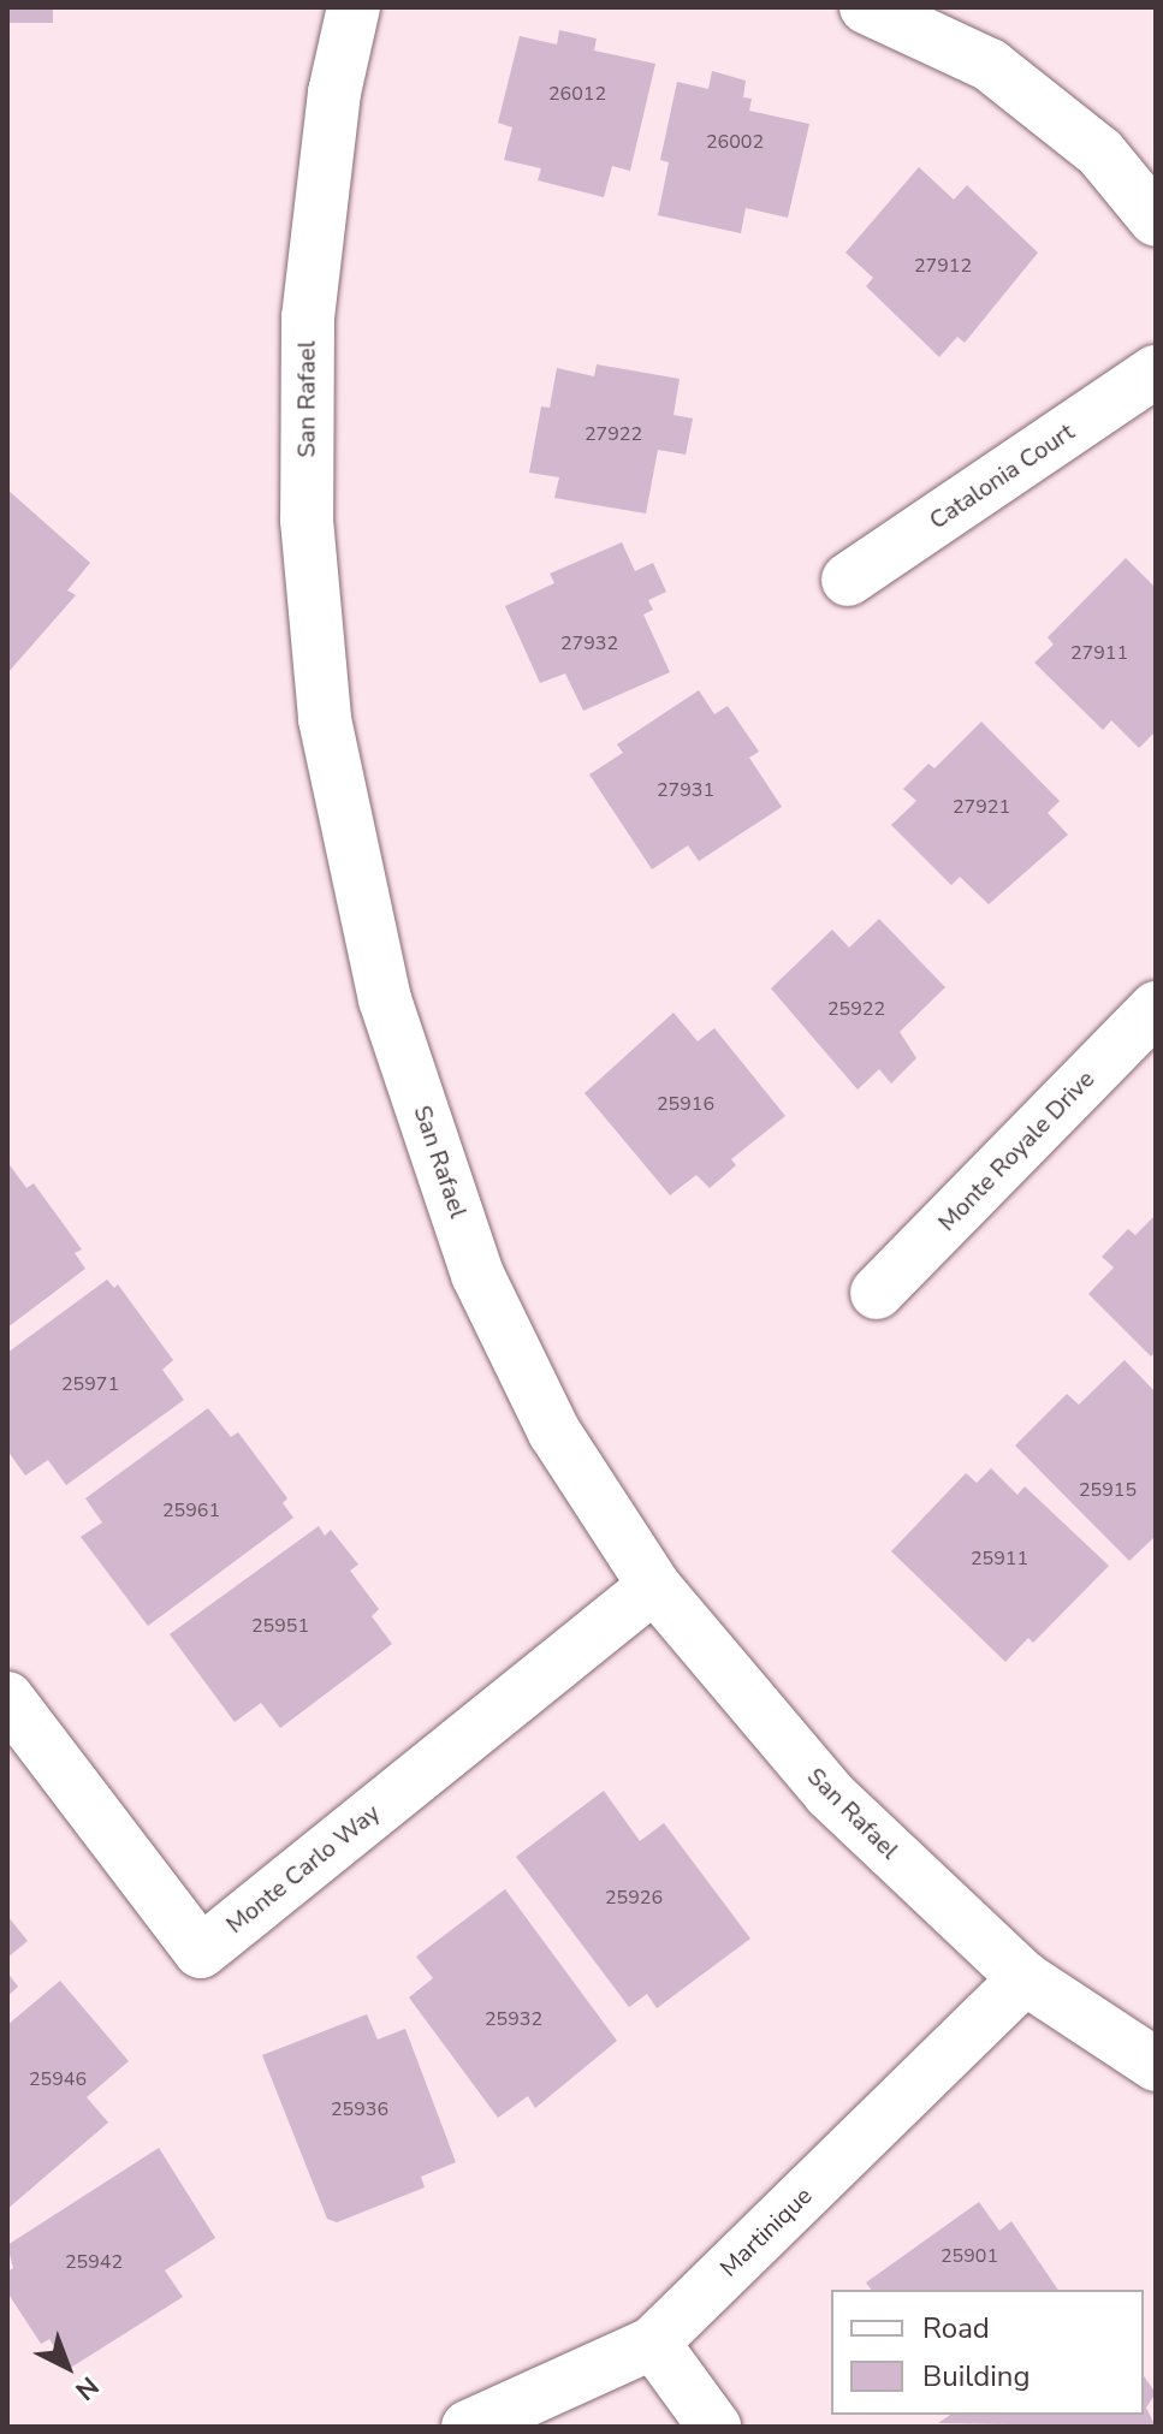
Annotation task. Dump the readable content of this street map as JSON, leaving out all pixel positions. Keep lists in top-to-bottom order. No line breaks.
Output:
{"streets":{"street":["San Rafael","Catalonia Court","Monte Royale Drive","Monte Carlo Way","Martinique"]},"crossings":[["San Rafael","Monte Carlo Way"],["San Rafael","Martinique"]],"house_numbers":["26012","26002","27912","27922","27932","27911","27931","27921","25922","25916","25971","25915","25961","25911","25951","25926","25932","25946","25936","25901","25942"],"legend":["Road","Building"],"north":"bottom right"}
